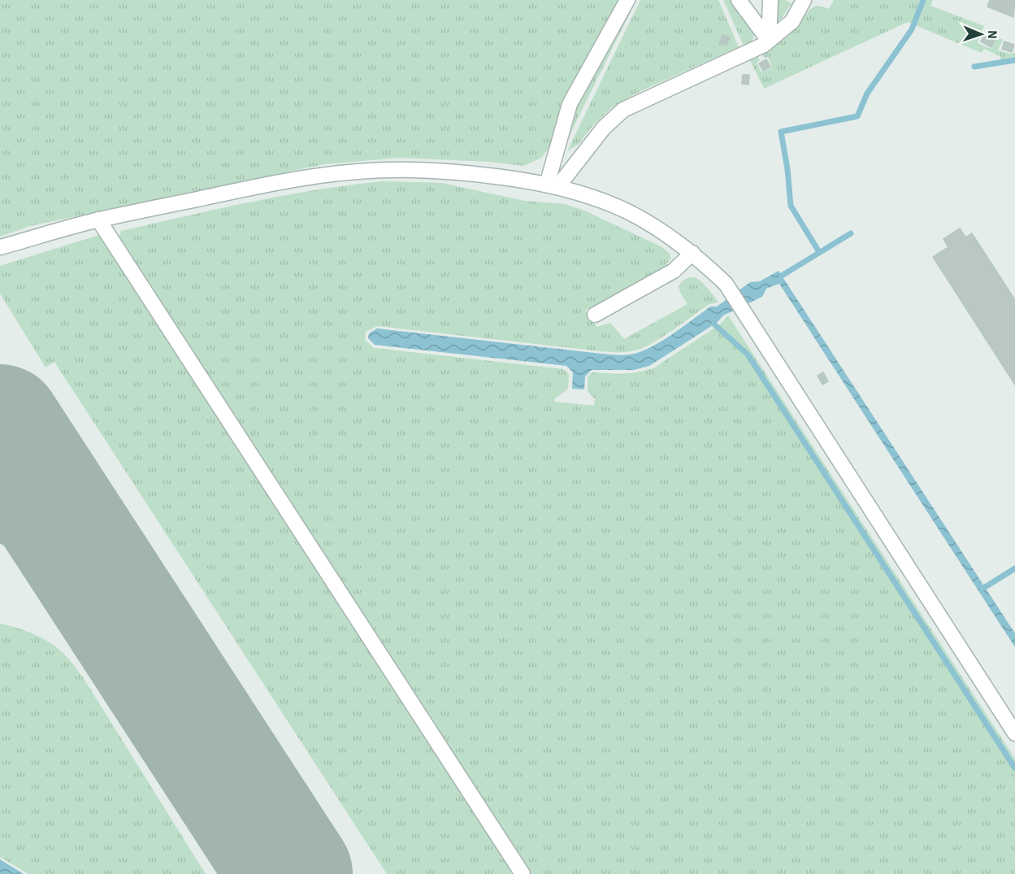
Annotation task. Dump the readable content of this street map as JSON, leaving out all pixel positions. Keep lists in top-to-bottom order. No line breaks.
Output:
{"north":"right"}
